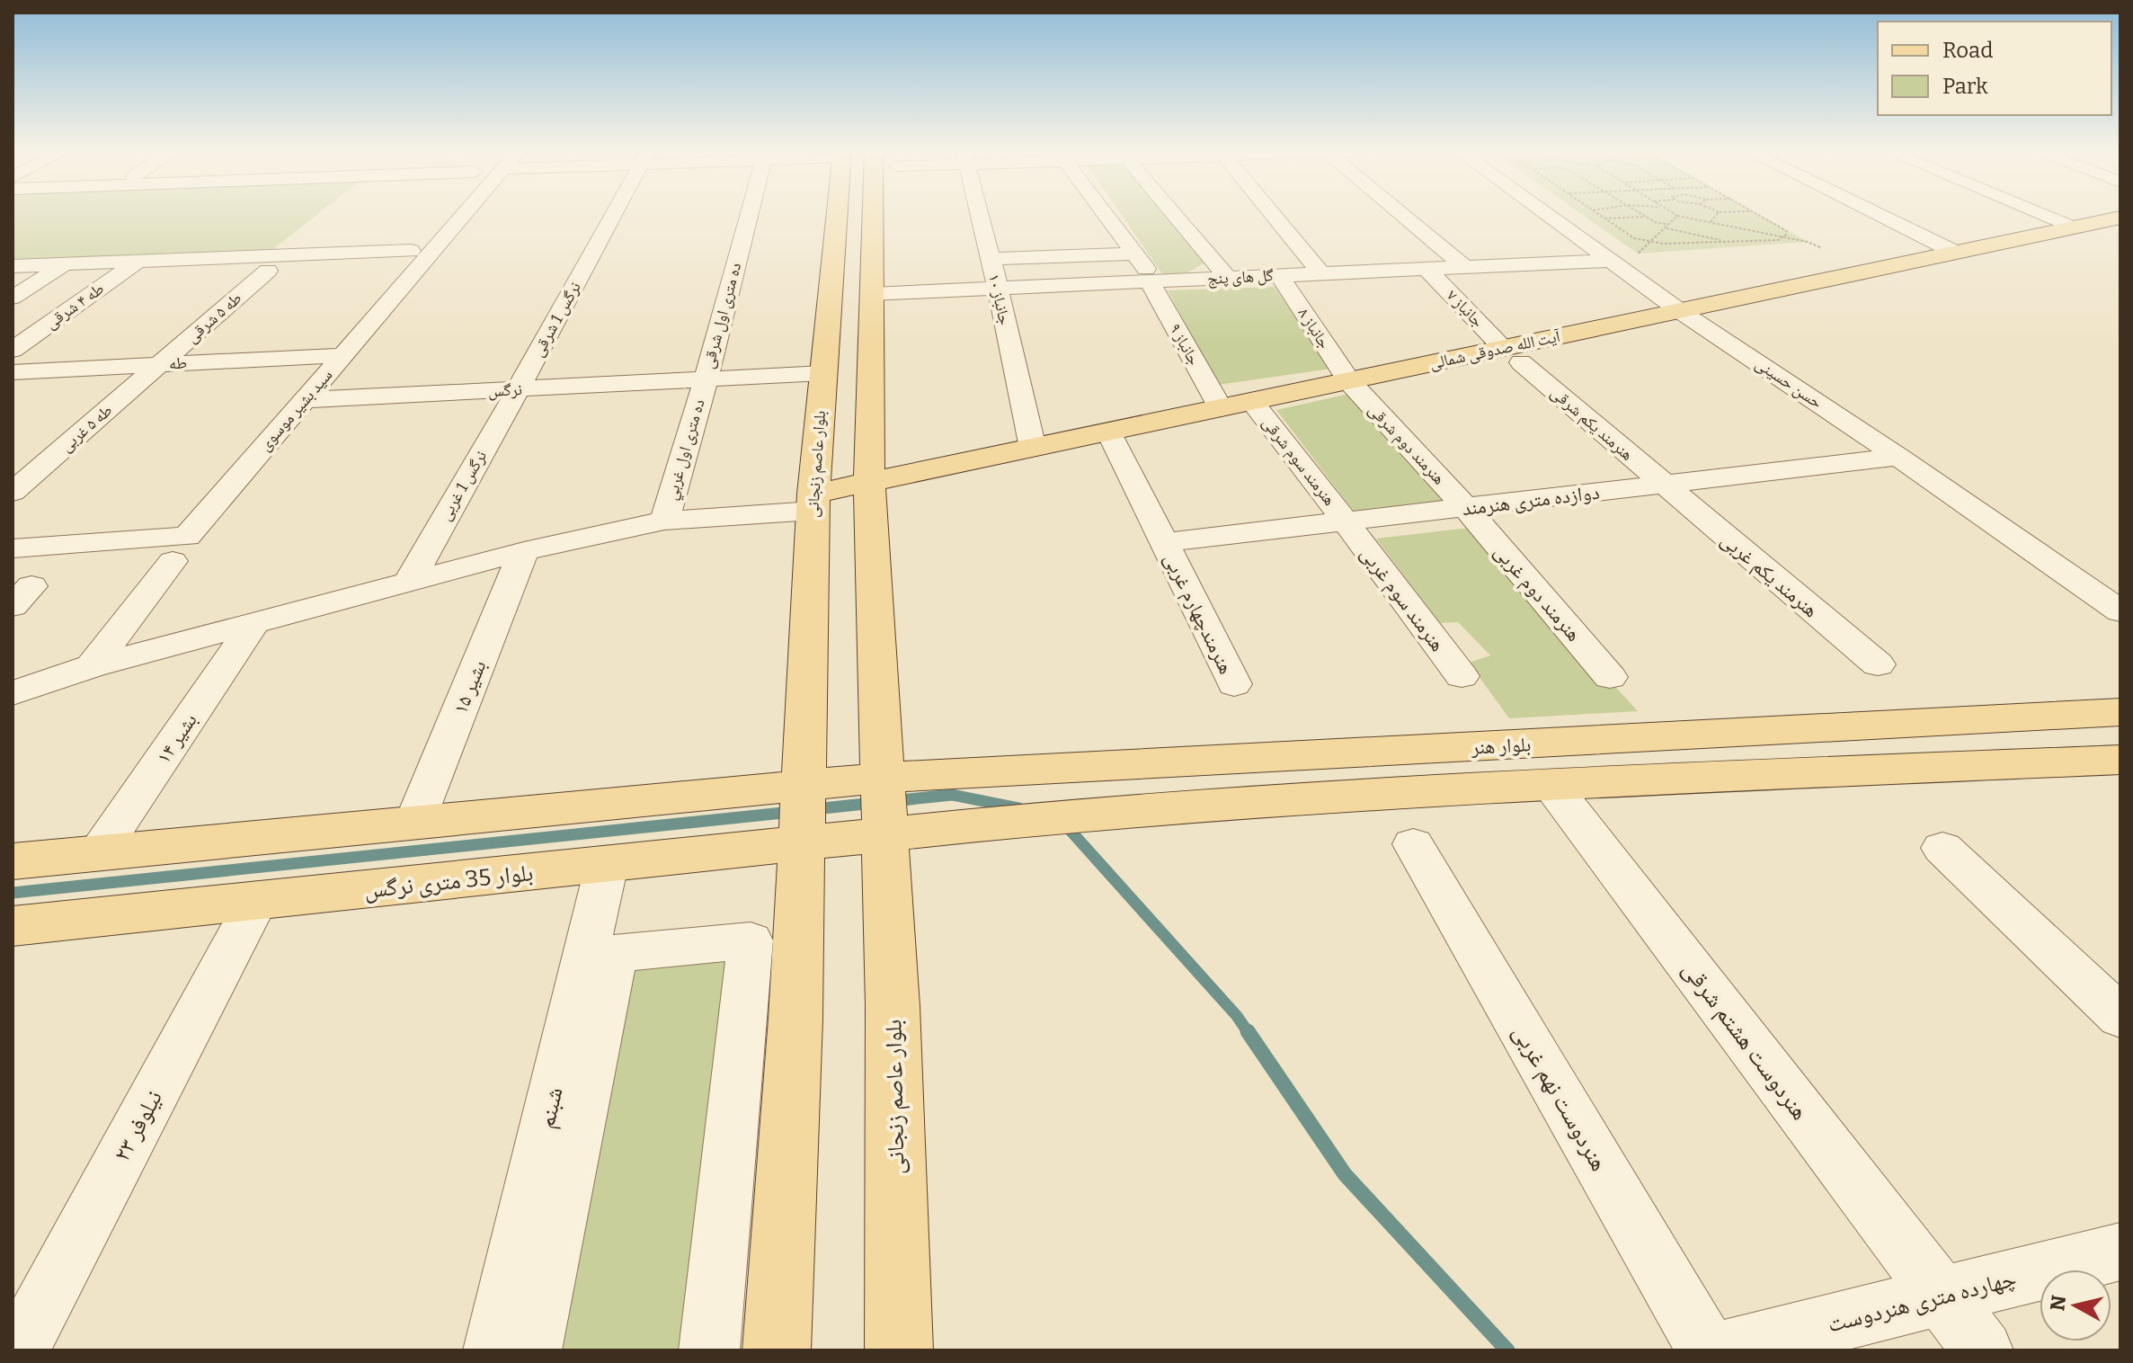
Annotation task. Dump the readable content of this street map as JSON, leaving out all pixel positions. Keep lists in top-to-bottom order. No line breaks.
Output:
{"streets":{"main road":["آیت الله صدوقی شمالی","بلوار عاصم زنجانی","بلوار هنر","بلوار 35 متری نرگس"],"street":["گل های پنج","جانباز ۱۰","طه ۴ شرقی","جانباز ۷","ده متری اول شرقی","طه ۵ شرقی","نرگس 1 شرقی","جانباز ۸","جانباز ۹","طه","حسن حسینی","نرگس","سید بشیر موسوی","هنرمند یکم شرقی","طه ۵ غربی","هنرمند دوم شرقی","ده متری اول غربي","هنرمند سوم شرقی","نرگس 1 غربی","دوازده متری هنرمند","هنرمند یکم غربی","هنرمند دوم غربی","هنرمند سوم غربی","هنرمندچهارم غربی","بشیر ۱۵","بشیر ۱۴","هنردوست هشتم شرقی","هنردوست نهم غربی","شبنم","نیلوفر ۲۳","چهارده متری هنردوست"]},"crossings":[["گل های پنج","جانباز ۱۰"],["گل های پنج","جانباز ۷"],["گل های پنج","جانباز ۸"],["گل های پنج","جانباز ۹"],["گل های پنج","حسن حسینی"],["جانباز ۱۰","آیت الله صدوقی شمالی"],["جانباز ۷","آیت الله صدوقی شمالی"],["جانباز ۷","هنرمند یکم شرقی"],["ده متری اول شرقی","نرگس"],["ده متری اول شرقی","ده متری اول غربي"],["طه ۵ شرقی","طه"],["طه ۵ شرقی","طه ۵ غربی"],["نرگس 1 شرقی","نرگس"],["نرگس 1 شرقی","نرگس 1 غربی"],["جانباز ۸","آیت الله صدوقی شمالی"],["جانباز ۸","هنرمند دوم شرقی"],["جانباز ۹","آیت الله صدوقی شمالی"],["آیت الله صدوقی شمالی","حسن حسینی"],["آیت الله صدوقی شمالی","هنرمند یکم شرقی"],["آیت الله صدوقی شمالی","هنرمند دوم شرقی"],["آیت الله صدوقی شمالی","هنرمند سوم شرقی"],["آیت الله صدوقی شمالی","بلوار عاصم زنجانی"],["آیت الله صدوقی شمالی","هنرمندچهارم غربی"],["طه","سید بشیر موسوی"],["طه","طه ۵ غربی"],["حسن حسینی","دوازده متری هنرمند"],["نرگس","سید بشیر موسوی"],["نرگس","ده متری اول غربي"],["نرگس","بلوار عاصم زنجانی"],["نرگس","نرگس 1 غربی"],["هنرمند یکم شرقی","دوازده متری هنرمند"],["هنرمند یکم شرقی","هنرمند یکم غربی"],["هنرمند دوم شرقی","دوازده متری هنرمند"],["هنرمند دوم شرقی","هنرمند دوم غربی"],["هنرمند سوم شرقی","دوازده متری هنرمند"],["هنرمند سوم شرقی","هنرمند سوم غربی"],["بلوار عاصم زنجانی","بلوار هنر"],["بلوار عاصم زنجانی","بلوار 35 متری نرگس"],["دوازده متری هنرمند","هنرمند یکم غربی"],["دوازده متری هنرمند","هنرمند دوم غربی"],["دوازده متری هنرمند","هنرمند سوم غربی"],["دوازده متری هنرمند","هنرمندچهارم غربی"],["بلوار 35 متری نرگس","شبنم"],["بلوار 35 متری نرگس","نیلوفر ۲۳"],["هنردوست هشتم شرقی","چهارده متری هنردوست"]],"legend":["Road","Park"],"north":"left"}
